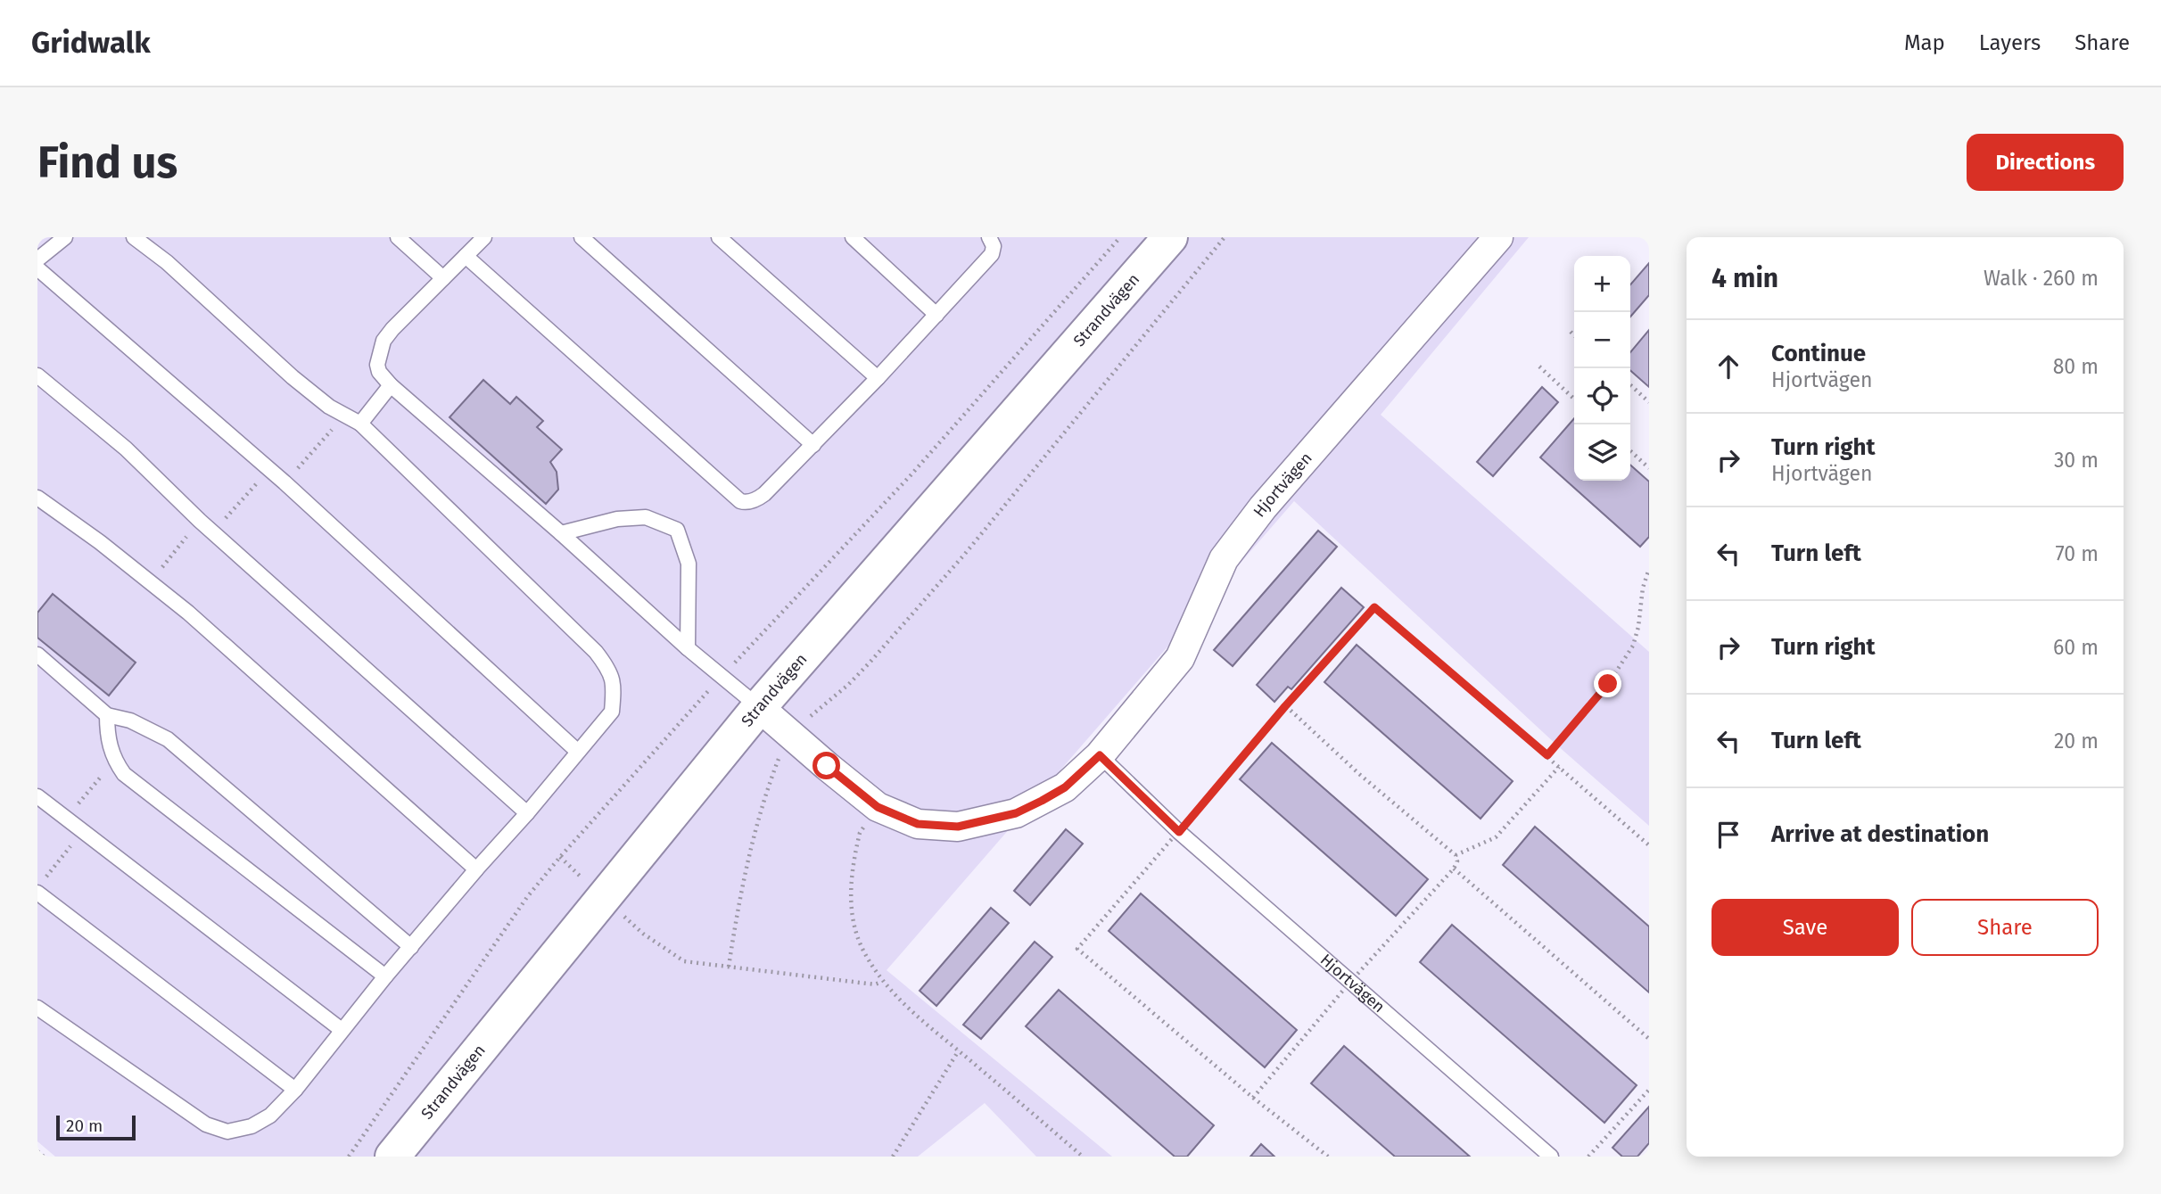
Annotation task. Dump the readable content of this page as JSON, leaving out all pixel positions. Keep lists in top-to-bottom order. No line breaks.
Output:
{"streets":{"street":["Strandvägen","Hjortvägen"]},"crossings":[["Strandvägen","Hjortvägen"]],"scale_bar":"20 m","page":{"header":"Gridwalk","nav":["Map","Layers","Share"],"buttons":["Directions",["Save","Share"]],"title":"Find us","heading":["4 min","Walk · 260 m"],"map_buttons":["+","−"],"list":[["Continue","Hjortvägen","80 m"],["Turn right","Hjortvägen","30 m"],["Turn left","70 m"],["Turn right","60 m"],["Turn left","20 m"],"Arrive at destination"],"scale":"20 m"}}
